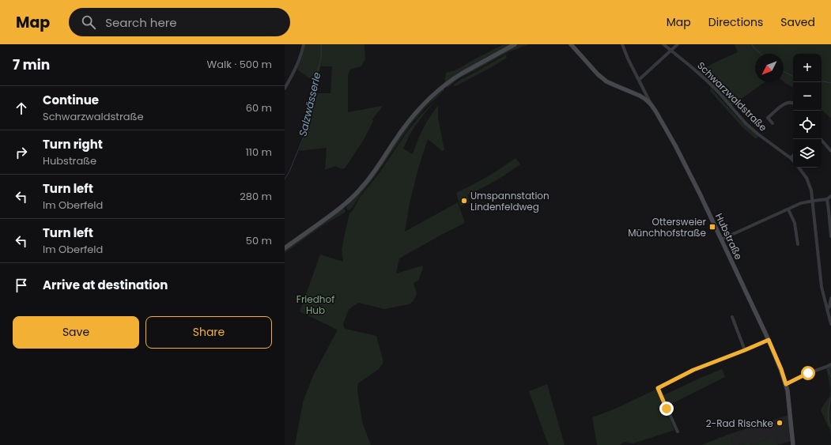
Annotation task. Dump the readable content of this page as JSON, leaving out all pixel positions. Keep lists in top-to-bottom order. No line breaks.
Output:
{"streets":{"main road":["Hubstraße"],"street":["Schwarzwaldstraße"]},"water":["Salzwässerle"],"parks":["Friedhof Hub"],"places":{"other":["Umspannstation Lindenfeldweg","2-Rad Rischke"],"transit":["Ottersweier Münchhofstraße"]},"north":"bottom left","page":{"header":"Map","search":"Search here","nav":["Map","Directions","Saved"],"heading":["7 min","Walk · 500 m"],"map_buttons":["+","−"],"list":[["Continue","Schwarzwaldstraße","60 m"],["Turn right","Hubstraße","110 m"],["Turn left","Im Oberfeld","280 m"],["Turn left","Im Oberfeld","50 m"],"Arrive at destination"],"buttons":["Save","Share"]}}
